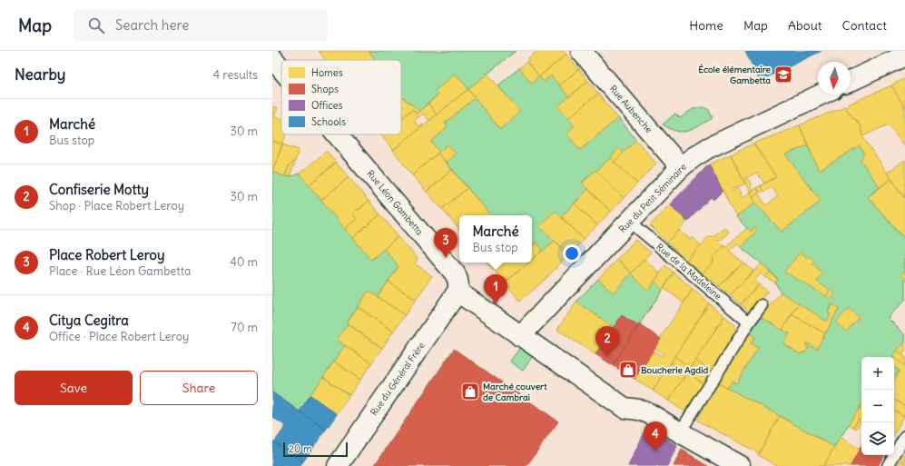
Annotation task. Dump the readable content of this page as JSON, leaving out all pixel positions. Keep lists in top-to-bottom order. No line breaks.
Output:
{"streets":{"street":["Rue Aubenche","Rue du Petit Séminaire","Rue Léon Gambetta","Rue du Général Frère"],"lane":["Rue de la Madeleine"]},"crossings":[["Rue Aubenche","Rue du Petit Séminaire"],["Rue du Petit Séminaire","Rue de la Madeleine"],["Rue Léon Gambetta","Rue du Général Frère"]],"places":{"school or university":["École élémentaire Gambetta"],"shop":["Boucherie Agdid","Marché couvert de Cambrai"]},"legend":["Homes","Shops","Offices","Schools"],"scale_bar":"20 m","north":"bottom","page":{"header":"Map","search":"Search here","nav":["Home","Map","About","Contact"],"heading":["Nearby","4 results"],"list":[{"mark":"1","name":"Marché","note":"Bus stop","value":"30 m"},{"mark":"2","name":"Confiserie Motty","note":"Shop · Place Robert Leroy","value":"30 m"},{"mark":"3","name":"Place Robert Leroy","note":"Place · Rue Léon Gambetta","value":"40 m"},{"mark":"4","name":"Citya Cegitra","note":"Office · Place Robert Leroy","value":"70 m"}],"popup":["Marché","Bus stop"],"pins":["3","1","2","4"],"map_buttons":["+","−"],"buttons":["Save","Share"],"scale":"20 m"}}
